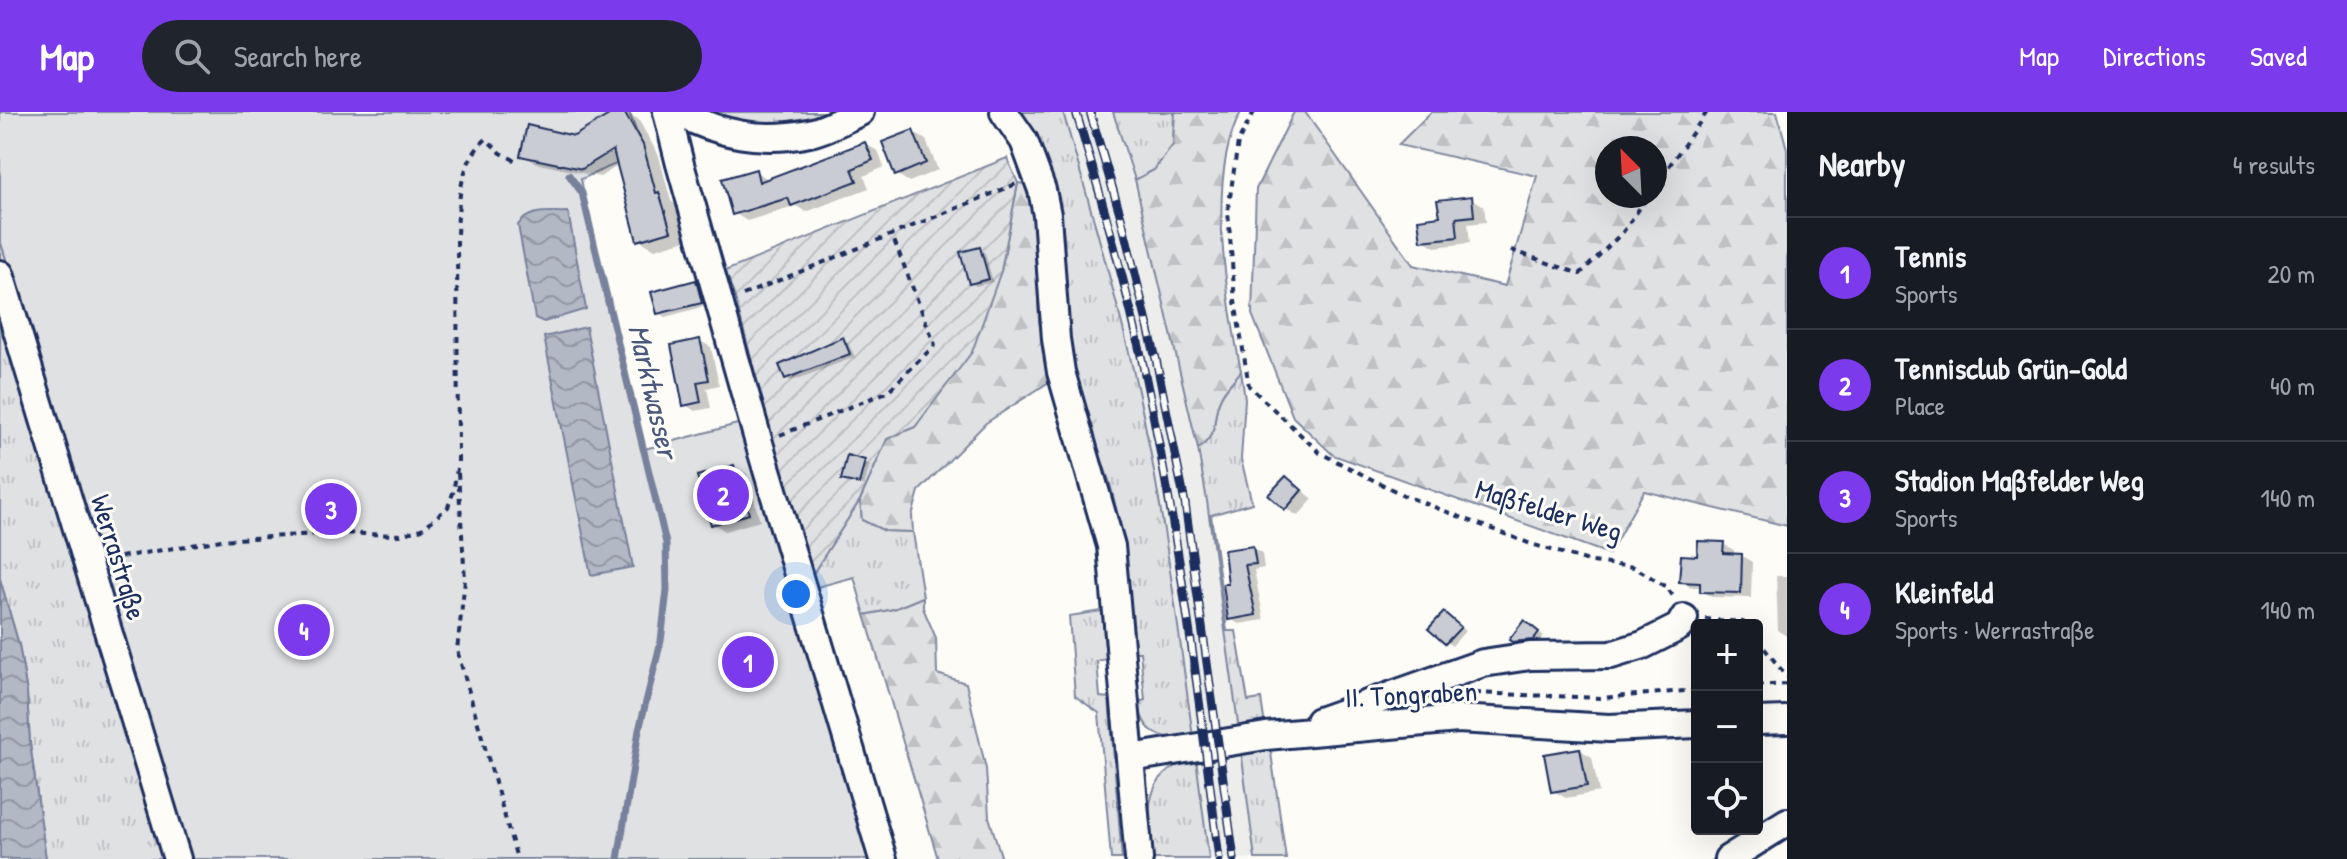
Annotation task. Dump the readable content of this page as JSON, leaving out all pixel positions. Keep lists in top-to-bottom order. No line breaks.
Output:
{"streets":{"street":["Werrastraße","II. Tongraben"],"path":["Maßfelder Weg"]},"water":["Marktwasser"],"north":"top left","page":{"header":"Map","search":"Search here","nav":["Map","Directions","Saved"],"heading":["Nearby","4 results"],"list":[{"mark":"1","name":"Tennis","note":"Sports","value":"20 m"},{"mark":"2","name":"Tennisclub Grün-Gold","note":"Place","value":"40 m"},{"mark":"3","name":"Stadion Maßfelder Weg","note":"Sports","value":"140 m"},{"mark":"4","name":"Kleinfeld","note":"Sports · Werrastraße","value":"140 m"}],"pins":["2","3","4","1"],"map_buttons":["+","−"]}}
